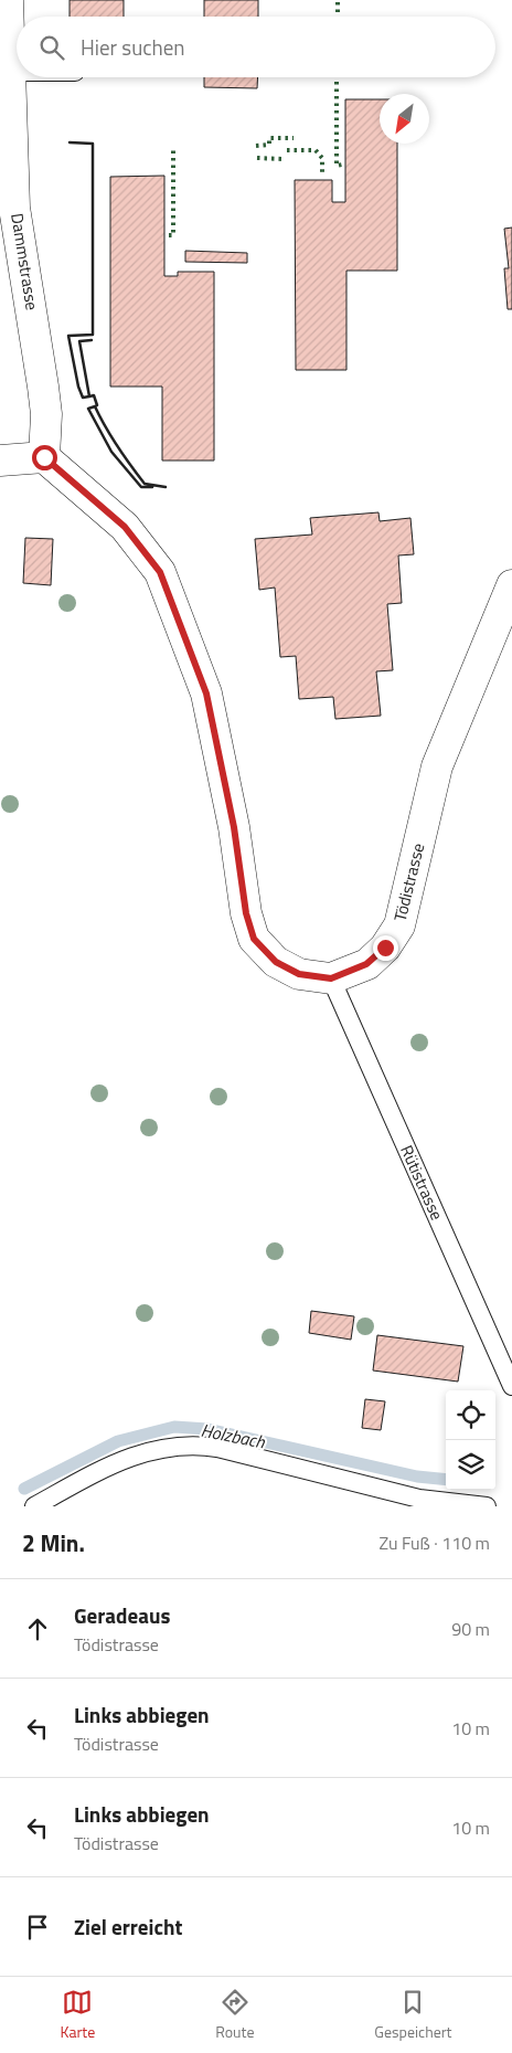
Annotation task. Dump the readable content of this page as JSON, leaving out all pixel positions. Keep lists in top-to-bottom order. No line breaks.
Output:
{"streets":{"street":["Dammstrasse","Tödistrasse"],"lane":["Rütistrasse"]},"crossings":[["Dammstrasse","Tödistrasse"],["Tödistrasse","Rütistrasse"]],"water":["Holzbach"],"north":"bottom left","page":{"search":"Hier suchen","heading":["2 Min.","Zu Fuß · 110 m"],"list":[["Geradeaus","Tödistrasse","90 m"],["Links abbiegen","Tödistrasse","10 m"],["Links abbiegen","Tödistrasse","10 m"],"Ziel erreicht"],"nav":["Karte","Route","Gespeichert"]}}
